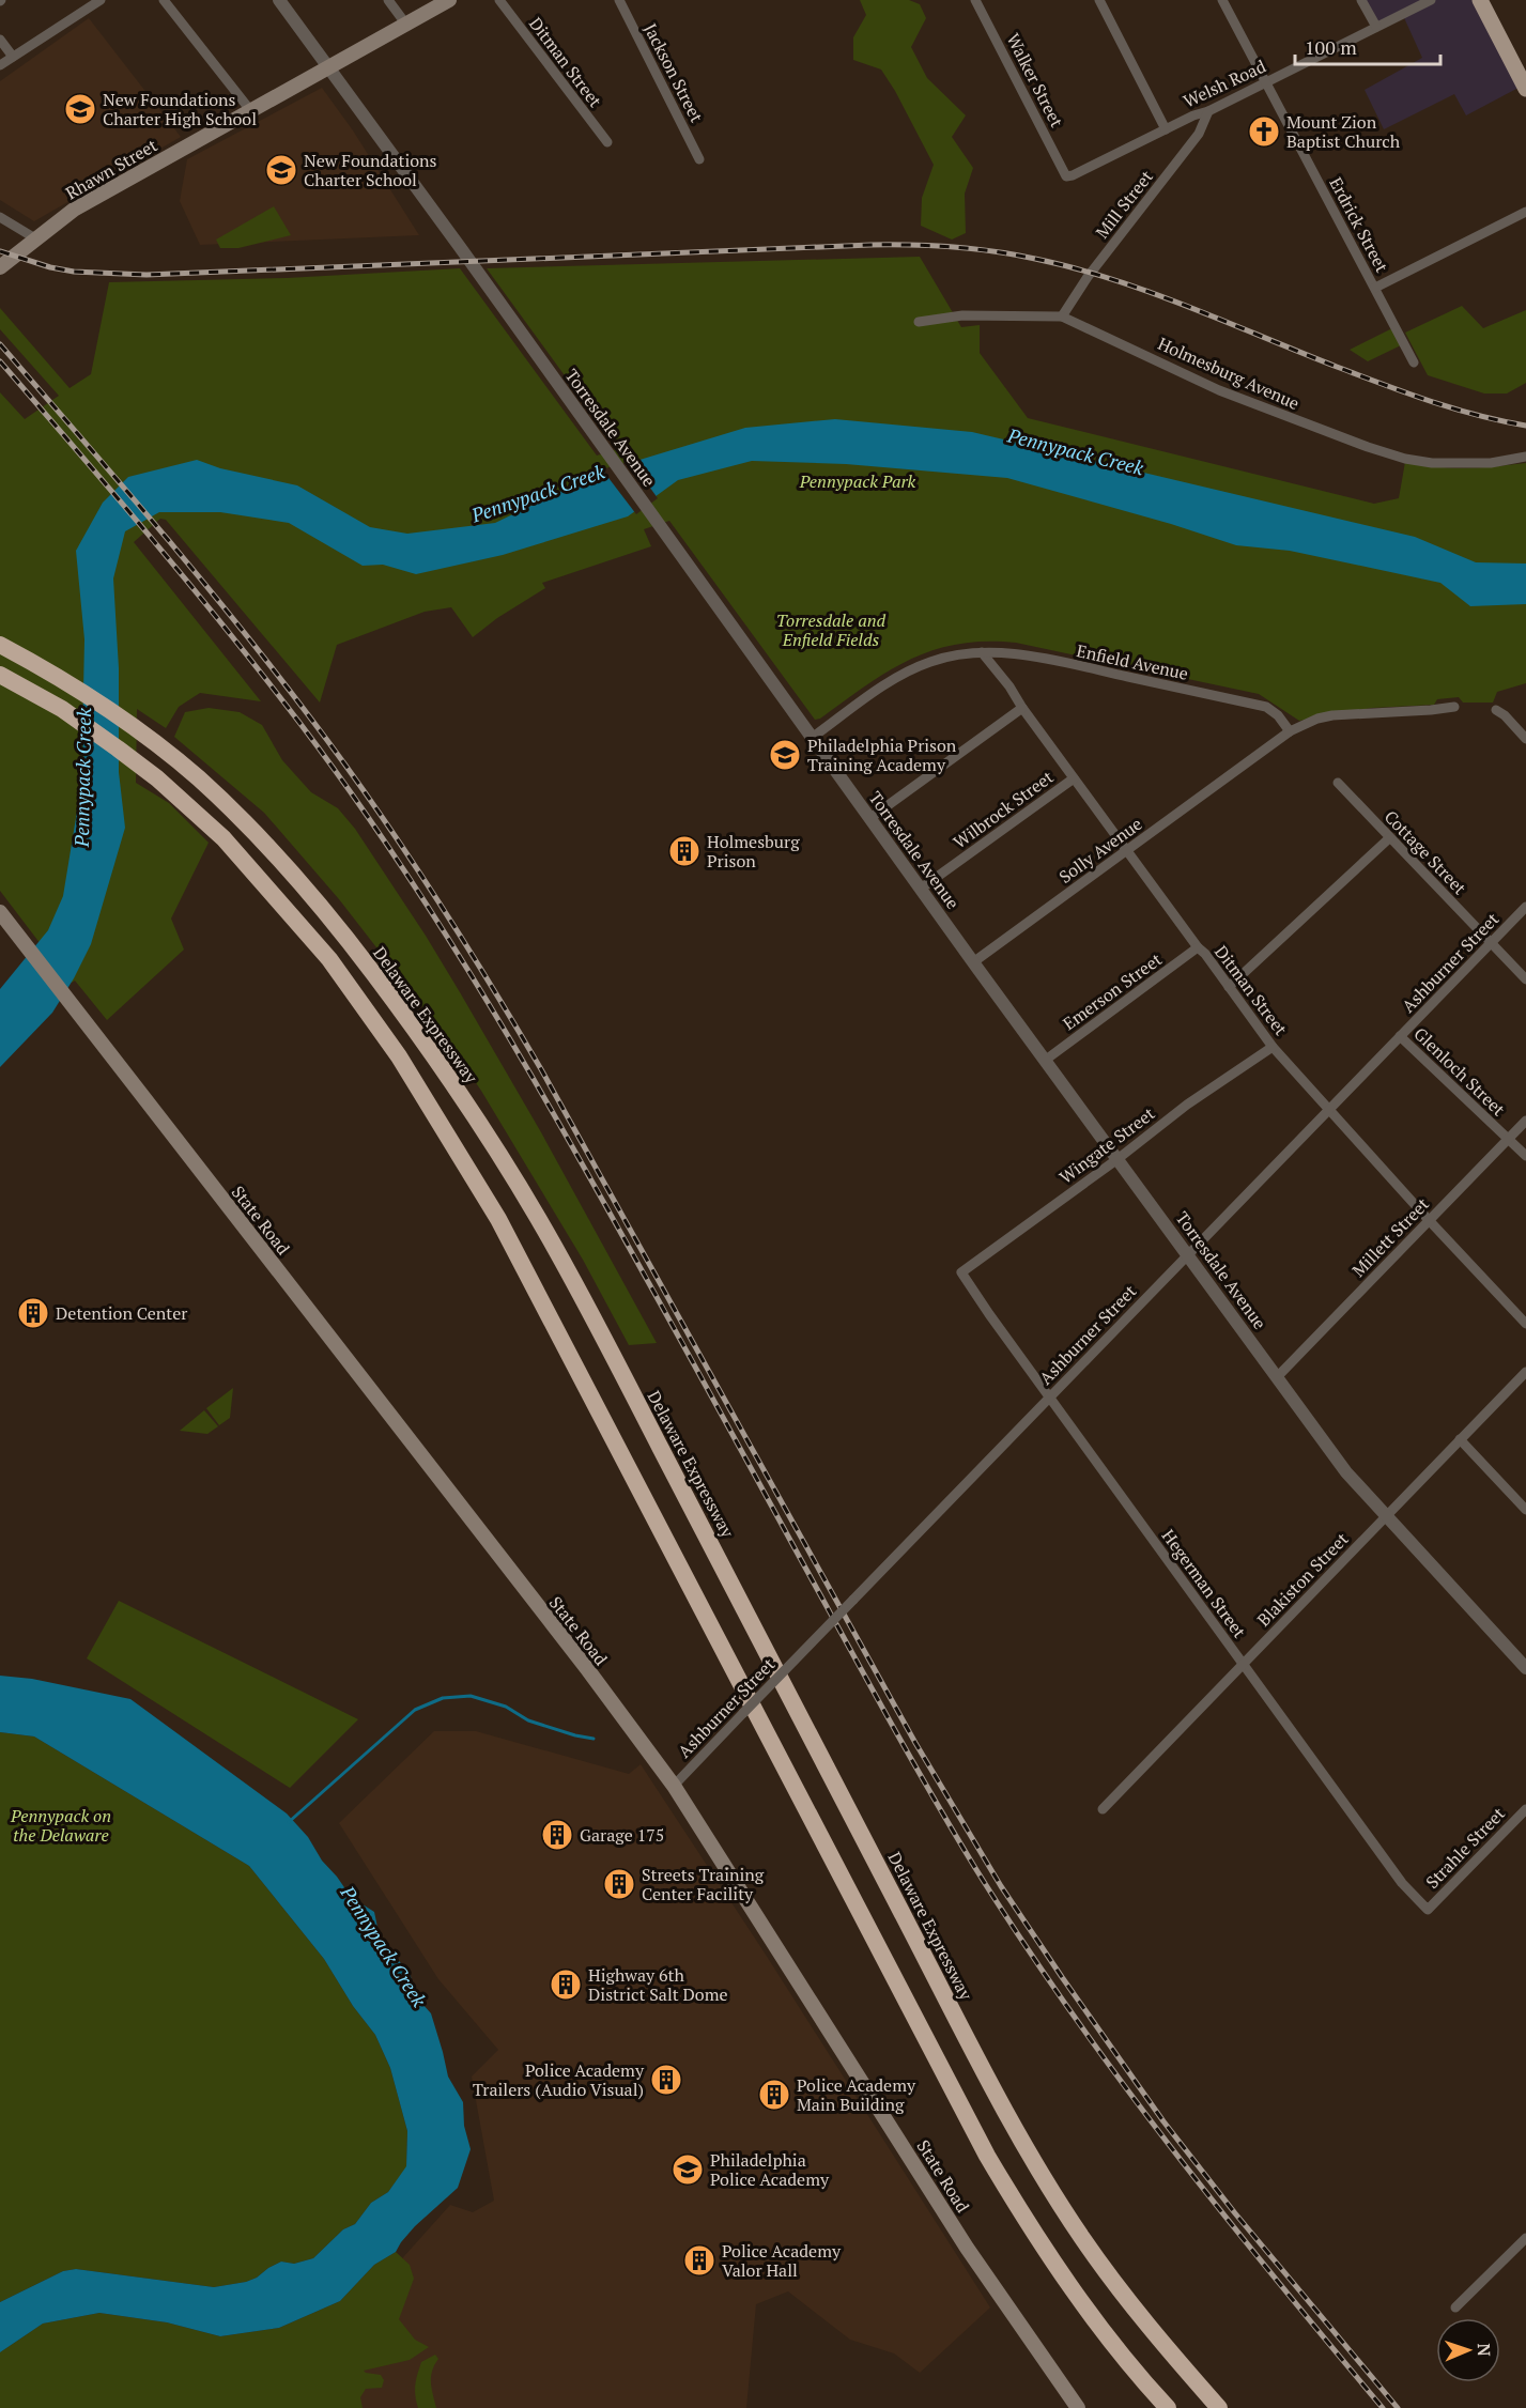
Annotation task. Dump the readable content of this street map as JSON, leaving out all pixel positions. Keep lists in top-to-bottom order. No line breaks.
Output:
{"streets":{"highway":["Delaware Expressway"],"main road":["Rhawn Street","State Road"],"street":["Ditman Street","Jackson Street","Walker Street","Welsh Road","Mill Street","Erdrick Street","Holmesburg Avenue","Torresdale Avenue","Enfield Avenue","Wilbrock Street","Solly Avenue","Cottage Street","Ashburner Street","Emerson Street","Glenloch Street","Wingate Street","Millett Street","Blakiston Street","Hegerman Street","Strahle Street"]},"crossings":[["Ditman Street","Enfield Avenue"],["Ditman Street","Wilbrock Street"],["Ditman Street","Solly Avenue"],["Ditman Street","Ashburner Street"],["Ditman Street","Emerson Street"],["Ditman Street","Wingate Street"],["Ditman Street","Millett Street"],["Walker Street","Welsh Road"],["Welsh Road","Mill Street"],["Welsh Road","Erdrick Street"],["Rhawn Street","Torresdale Avenue"],["Mill Street","Holmesburg Avenue"],["Torresdale Avenue","Enfield Avenue"],["Torresdale Avenue","Wilbrock Street"],["Torresdale Avenue","Solly Avenue"],["Torresdale Avenue","Ashburner Street"],["Torresdale Avenue","Emerson Street"],["Torresdale Avenue","Wingate Street"],["Torresdale Avenue","Millett Street"],["Torresdale Avenue","Blakiston Street"],["Enfield Avenue","Solly Avenue"],["Cottage Street","Ashburner Street"],["Ashburner Street","Glenloch Street"],["Ashburner Street","State Road"],["Ashburner Street","Hegerman Street"],["Glenloch Street","Millett Street"],["Wingate Street","Hegerman Street"],["Blakiston Street","Hegerman Street"],["Hegerman Street","Strahle Street"]],"water":["Pennypack Creek"],"parks":["Pennypack Park","Torresdale and Enfield Fields","Pennypack on the Delaware"],"places":{"school or university":["New Foundations Charter High School","New Foundations Charter School","Philadelphia Prison Training Academy","Philadelphia Police Academy"],"church":["Mount Zion Baptist Church"],"building":["Holmesburg Prison","Detention Center","Garage 175","Streets Training Center Facility","Highway 6th District Salt Dome","Police Academy Trailers (Audio Visual)","Police Academy Main Building","Police Academy Valor Hall"]},"scale_bar":"100 m","north":"right"}
